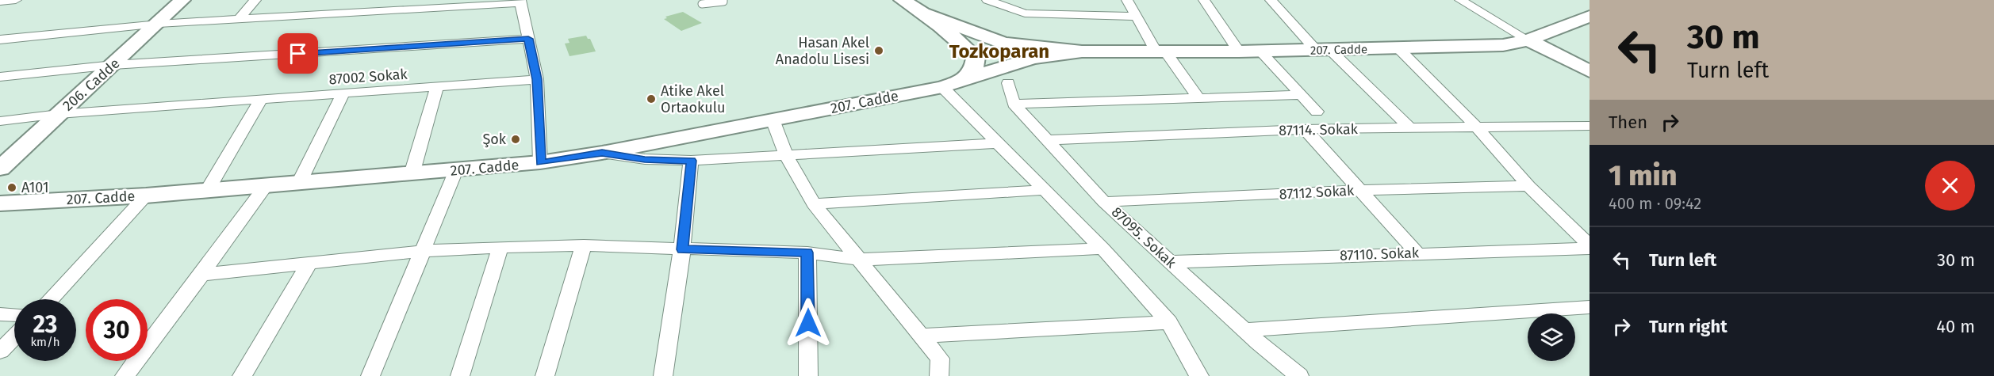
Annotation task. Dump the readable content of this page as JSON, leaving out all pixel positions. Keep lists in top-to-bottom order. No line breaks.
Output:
{"streets":{"street":["207. Cadde","87002 Sokak","206. Cadde","87114. Sokak","87112 Sokak","87095. Sokak","87110. Sokak"]},"crossings":[["87002 Sokak","206. Cadde"],["87114. Sokak","87095. Sokak"],["87112 Sokak","87095. Sokak"],["87095. Sokak","87110. Sokak"]],"districts":["Tozkoparan"],"places":["Hasan Akel Anadolu Lisesi","Atike Akel Ortaokulu","Şok","A101"],"page":{"turn":["30 m","Turn left"],"then":"Then","heading":["1 min","400 m · 09:42"],"list":[{"name":"Turn left","value":"30 m"},{"name":"Turn right","value":"40 m"}],"speed":"23 km/h","limit":"30"}}
